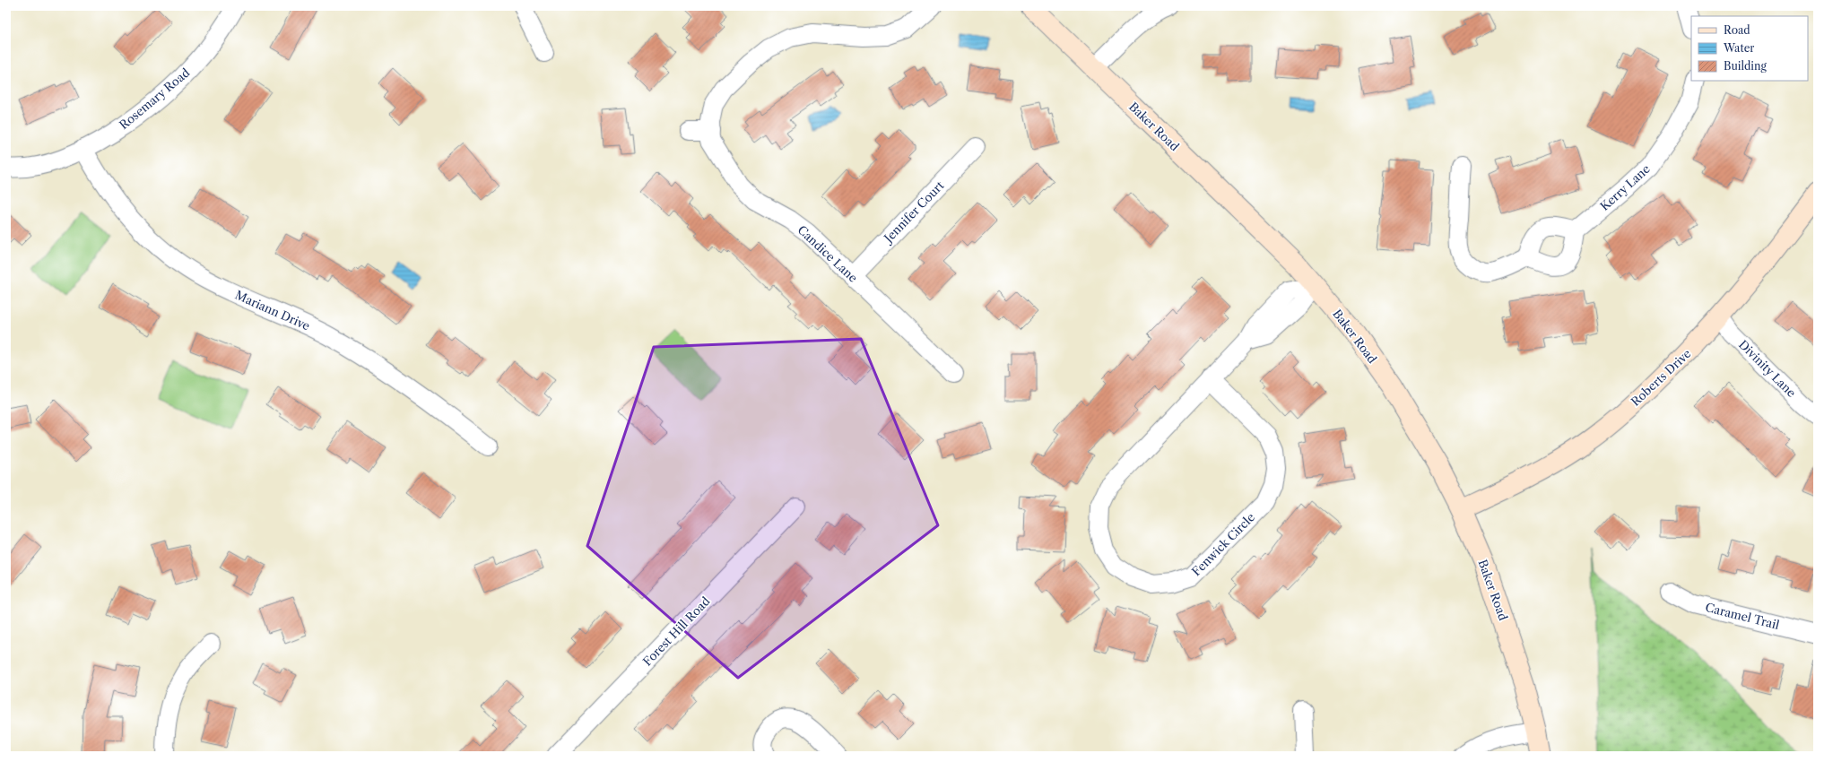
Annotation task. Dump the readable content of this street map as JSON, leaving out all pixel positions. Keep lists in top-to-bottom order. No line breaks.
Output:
{"streets":{"main road":["Baker Road","Roberts Drive"],"street":["Rosemary Road","Kerry Lane","Jennifer Court","Candice Lane","Mariann Drive","Divinity Lane","Fenwick Circle","Caramel Trail","Forest Hill Road"]},"crossings":[["Rosemary Road","Mariann Drive"],["Baker Road","Roberts Drive"],["Baker Road","Fenwick Circle"],["Jennifer Court","Candice Lane"],["Divinity Lane","Roberts Drive"]],"legend":["Road","Water","Building"]}
